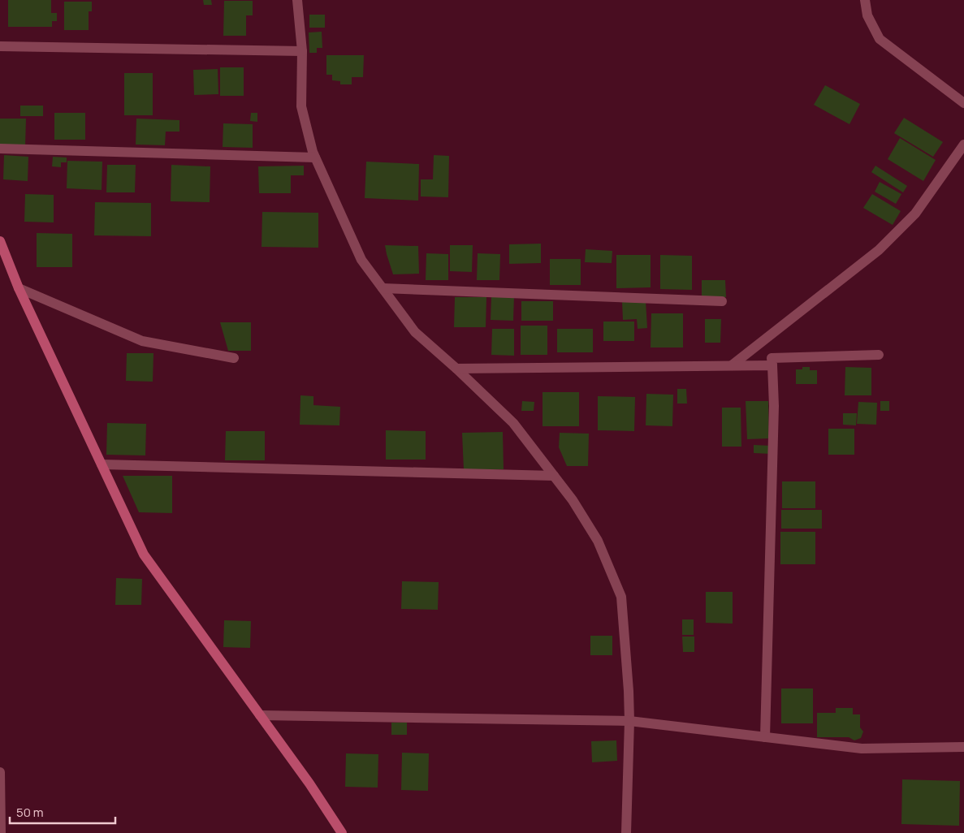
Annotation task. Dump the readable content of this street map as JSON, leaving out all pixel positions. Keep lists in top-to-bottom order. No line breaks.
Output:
{"scale_bar":"50 m"}
